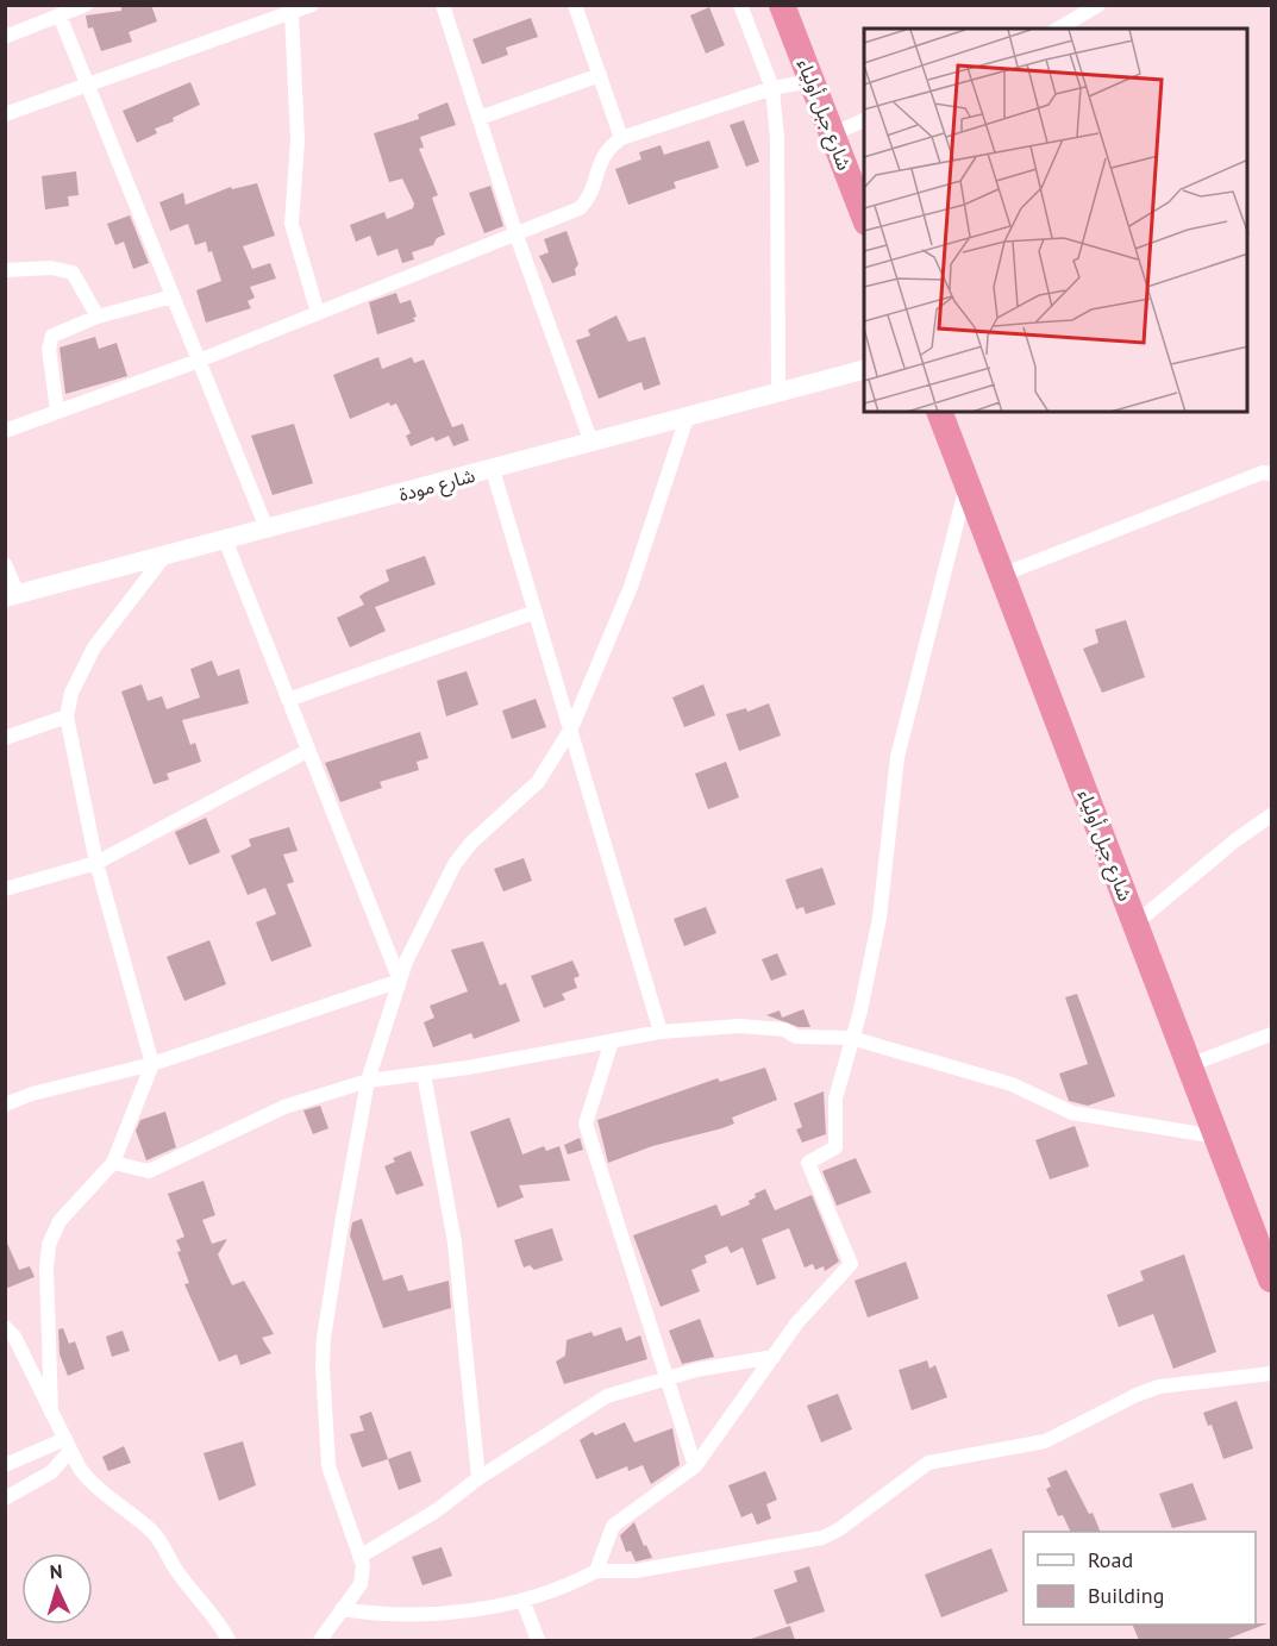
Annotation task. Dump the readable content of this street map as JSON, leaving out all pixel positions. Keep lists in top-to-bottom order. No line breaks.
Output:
{"streets":{"highway":["شارع جبل أولياء"],"street":["شارع مودة"]},"legend":["Road","Building"],"north":"top"}
